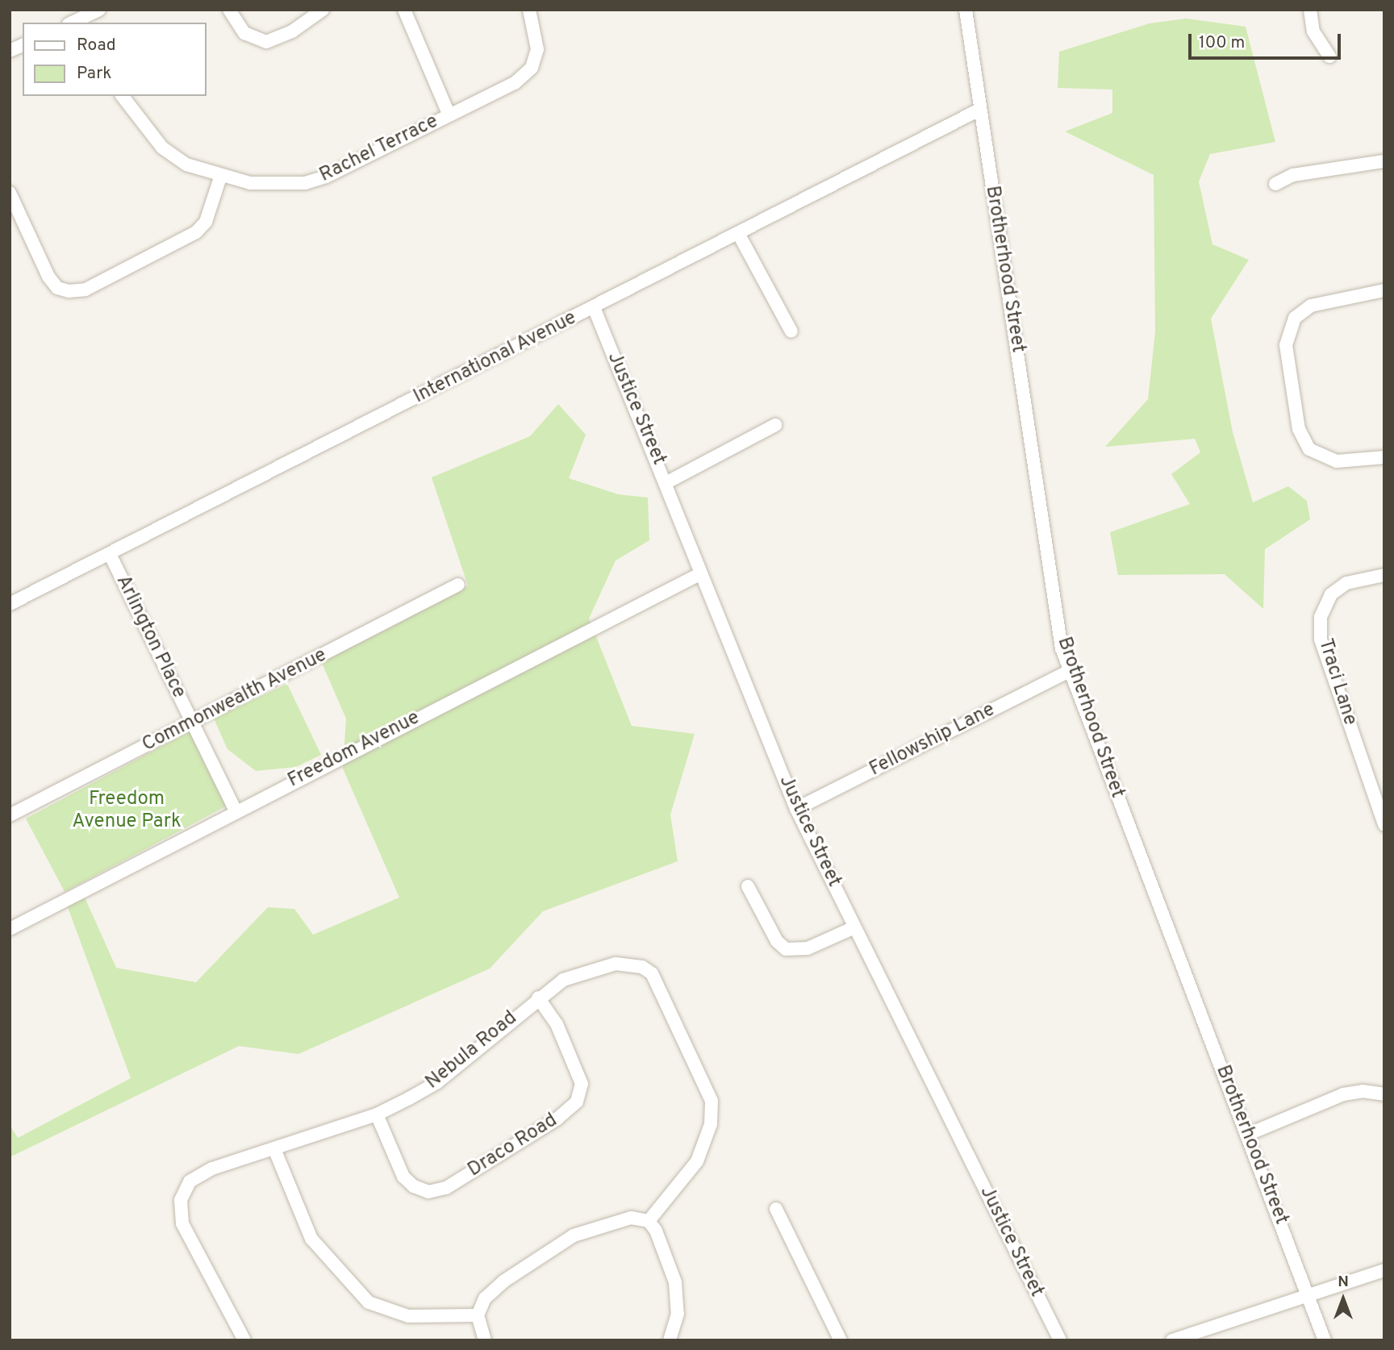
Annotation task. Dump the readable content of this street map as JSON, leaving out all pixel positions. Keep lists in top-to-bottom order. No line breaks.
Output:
{"streets":{"street":["Rachel Terrace","Brotherhood Street","International Avenue","Justice Street","Arlington Place","Traci Lane","Commonwealth Avenue","Fellowship Lane","Freedom Avenue","Nebula Road","Draco Road"]},"crossings":[["Brotherhood Street","International Avenue"],["Brotherhood Street","Fellowship Lane"],["International Avenue","Justice Street"],["International Avenue","Arlington Place"],["Justice Street","Fellowship Lane"],["Justice Street","Freedom Avenue"],["Arlington Place","Commonwealth Avenue"],["Arlington Place","Freedom Avenue"],["Nebula Road","Draco Road"]],"parks":["Freedom Avenue Park"],"legend":["Road","Park"],"scale_bar":"100 m","north":"top"}
